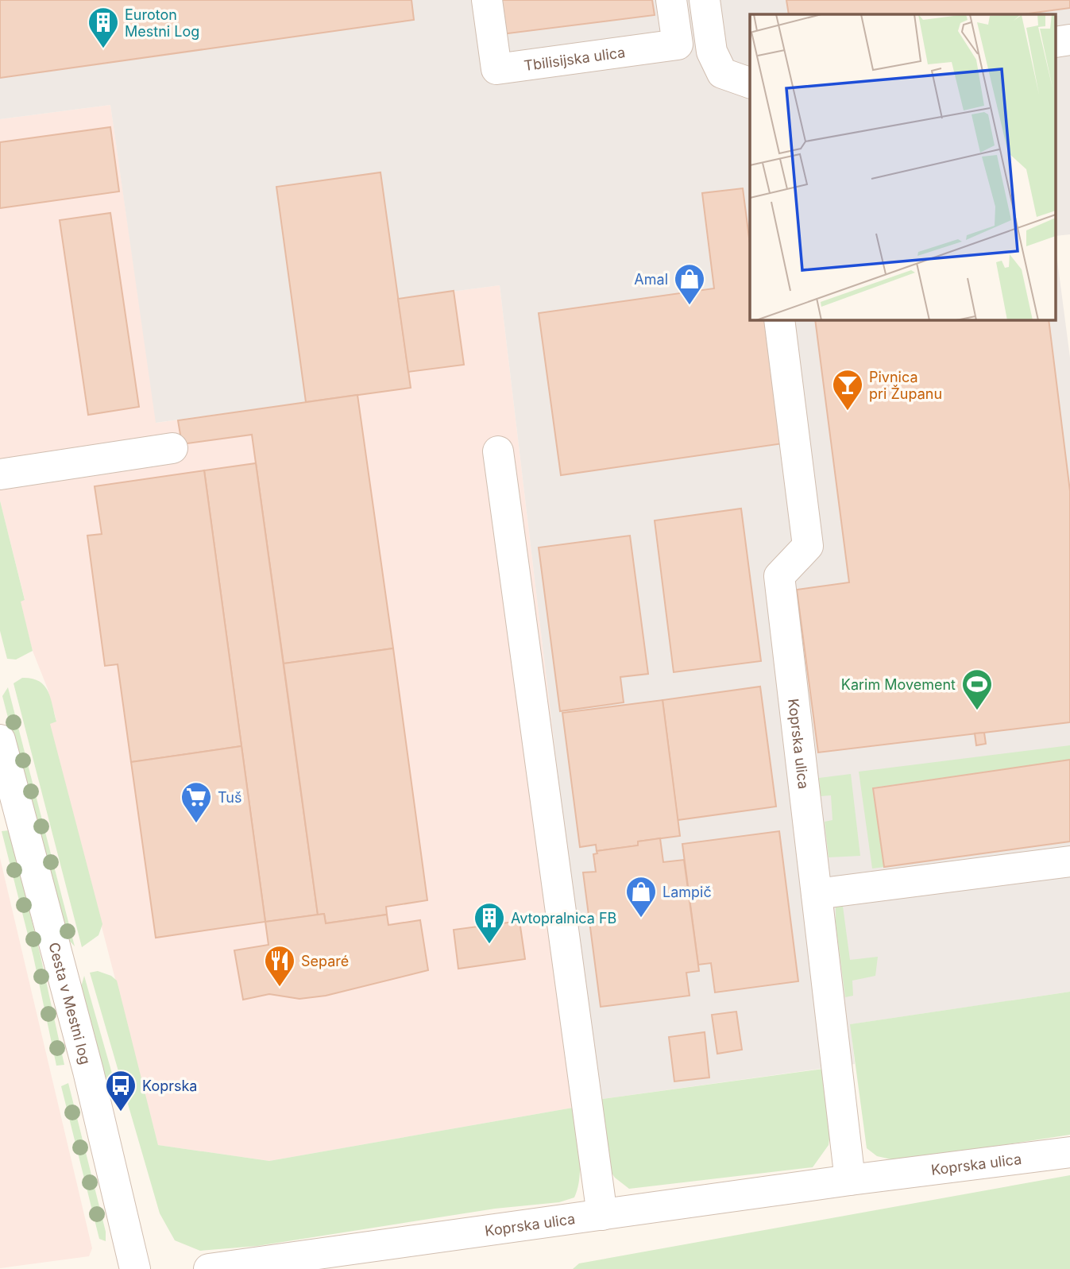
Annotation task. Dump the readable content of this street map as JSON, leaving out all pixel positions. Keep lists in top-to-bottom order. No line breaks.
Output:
{"streets":{"street":["Tbilisijska ulica","Koprska ulica","Cesta v Mestni log"]},"places":{"building":["Euroton Mestni Log","Avtopralnica FB"],"shop":["Amal","Lampič"],"bar":["Pivnica pri Županu"],"sports":["Karim Movement"],"supermarket":["Tuš"],"restaurant":["Separé"],"bus stop":["Koprska"]}}
